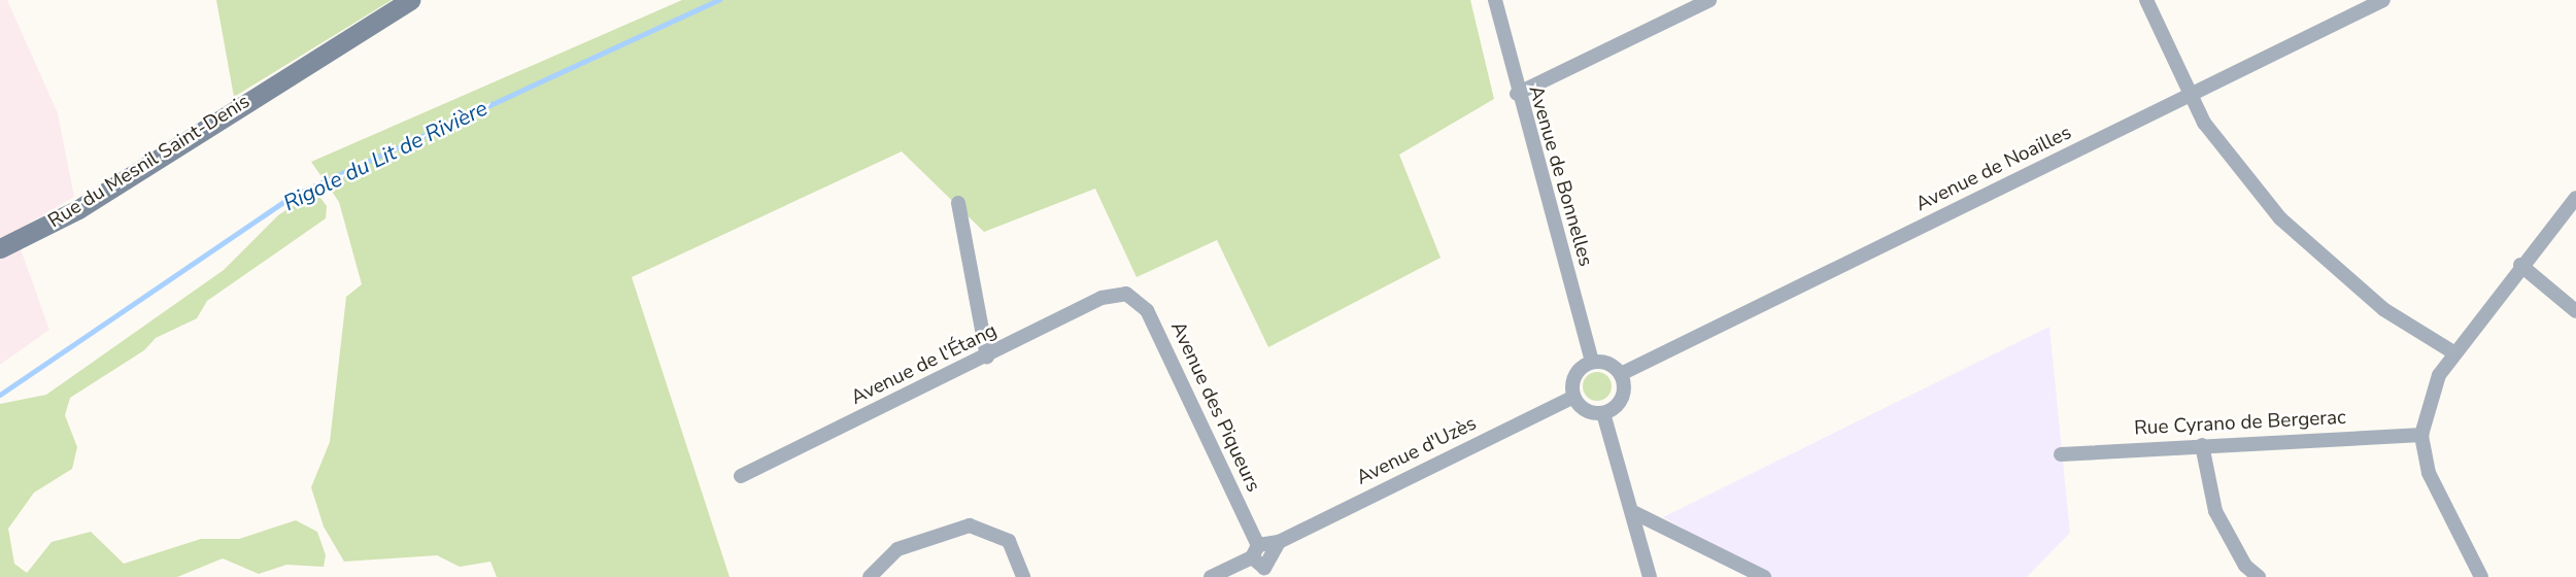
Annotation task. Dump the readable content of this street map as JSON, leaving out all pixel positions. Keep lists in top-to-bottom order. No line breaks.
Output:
{"streets":{"street":["Rue du Mesnil Saint-Denis","Avenue de Noailles","Avenue de Bonnelles","Avenue de l'Étang","Avenue des Piqueurs","Rue Cyrano de Bergerac","Avenue d'Uzès"]},"crossings":[["Avenue de Noailles","Avenue de Bonnelles"],["Avenue de Noailles","Avenue d'Uzès"],["Avenue de Bonnelles","Avenue d'Uzès"],["Avenue de l'Étang","Avenue des Piqueurs"],["Avenue des Piqueurs","Avenue d'Uzès"]],"water":["Rigole du Lit de Rivière"]}
